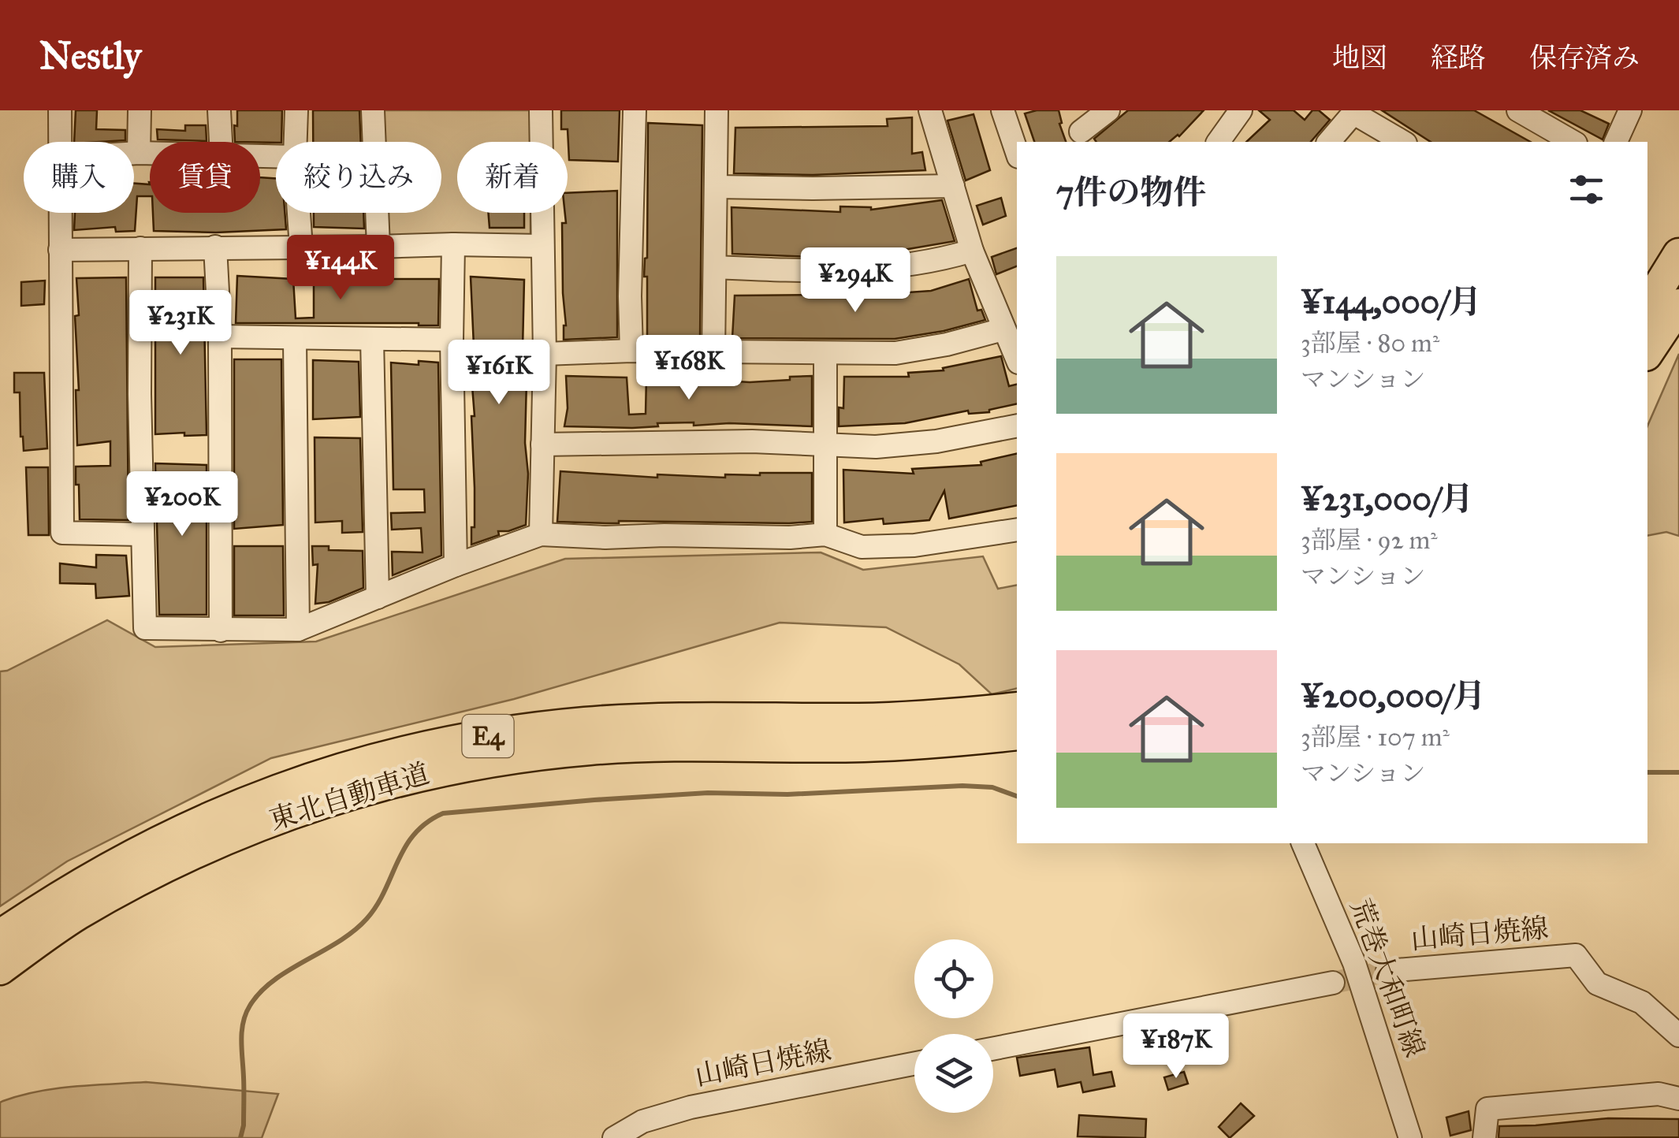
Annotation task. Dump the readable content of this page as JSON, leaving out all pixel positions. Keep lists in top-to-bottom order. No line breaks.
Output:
{"streets":{"highway":["E4","東北自動車道"],"street":["山崎日焼線","荒巻大和町線"]},"page":{"header":"Nestly","nav":["地図","経路","保存済み"],"chip":["購入","賃貸","絞り込み","新着"],"heading":"7件の物件","price":["¥144K","¥294K","¥231K","¥168K","¥161K","¥200K","¥187K"],"list":[{"name":"¥144,000/月","note":"3部屋 · 80 m² · マンション"},{"name":"¥231,000/月","note":"3部屋 · 92 m² · マンション"},{"name":"¥200,000/月","note":"3部屋 · 107 m² · マンション"}]}}
